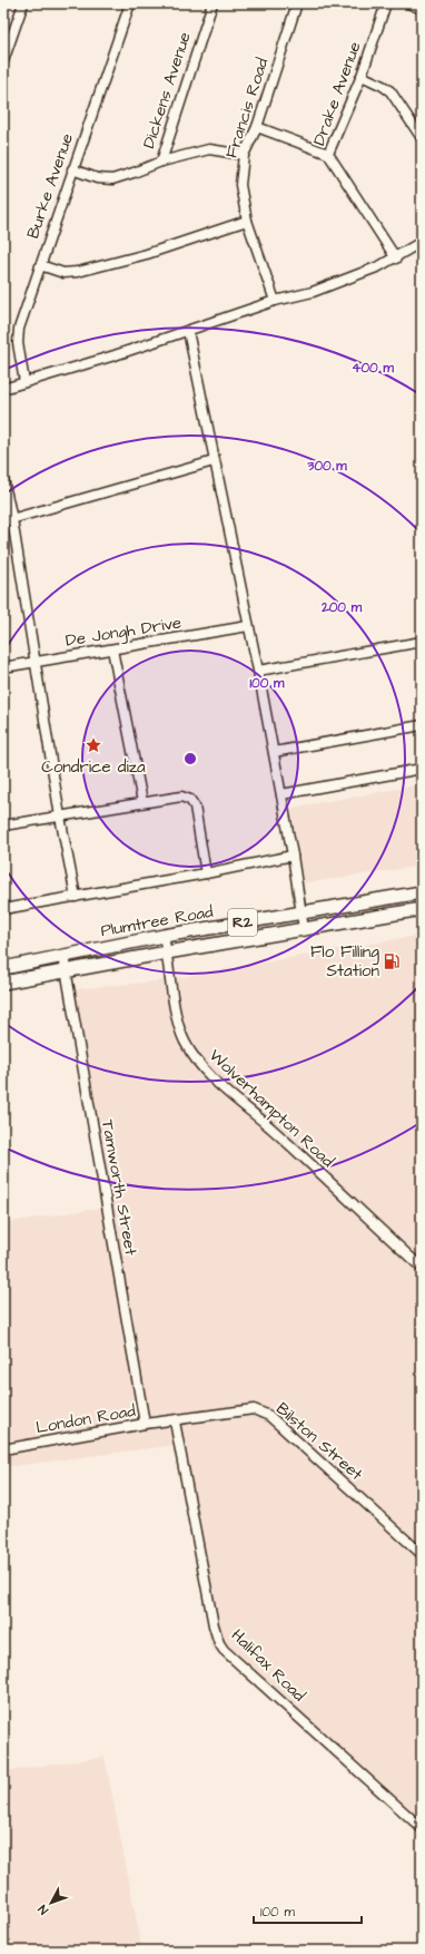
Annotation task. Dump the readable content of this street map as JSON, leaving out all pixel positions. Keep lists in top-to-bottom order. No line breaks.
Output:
{"streets":{"highway":["Plumtree Road","R2"],"street":["Dickens Avenue","Drake Avenue","Francis Road","Burke Avenue","De Jongh Drive","Wolverhampton Road","Tamworth Street","London Road","Bilston Street","Halifax Road"]},"crossings":[["Plumtree Road","Wolverhampton Road"],["Plumtree Road","Tamworth Street"],["Tamworth Street","London Road"],["London Road","Bilston Street"],["London Road","Halifax Road"],["Bilston Street","Halifax Road"]],"places":{"place":["Condrice diza"],"fuel station":["Flo Filling Station"]},"scale_bar":"100 m","north":"bottom left","rings":["400 m","300 m","200 m","100 m"]}
